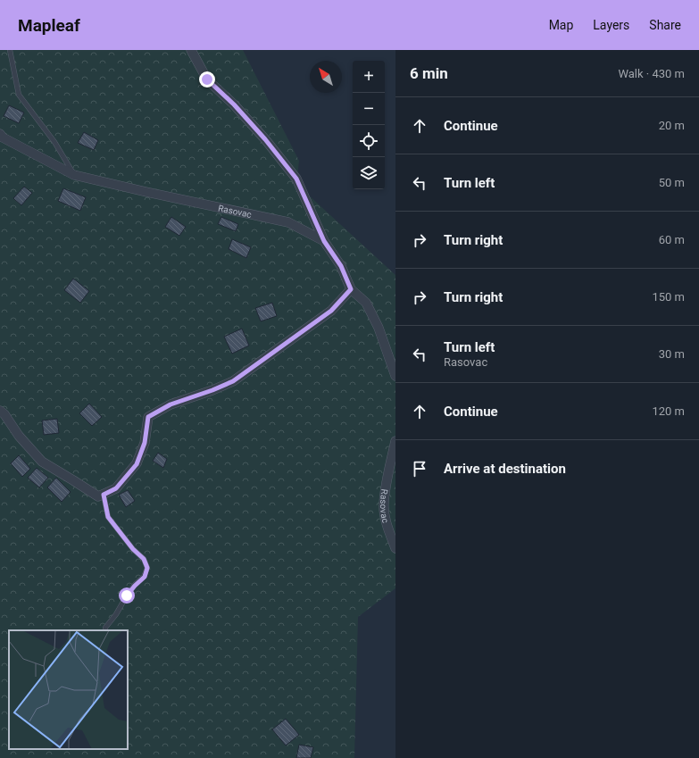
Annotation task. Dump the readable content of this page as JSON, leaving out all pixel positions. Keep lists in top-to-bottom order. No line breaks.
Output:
{"streets":{"street":["Rasovac"]},"north":"top left","page":{"header":"Mapleaf","nav":["Map","Layers","Share"],"heading":["6 min","Walk · 430 m"],"map_buttons":["+","−"],"list":[["Continue","20 m"],["Turn left","50 m"],["Turn right","60 m"],["Turn right","150 m"],["Turn left","Rasovac","30 m"],["Continue","120 m"],"Arrive at destination"]}}
